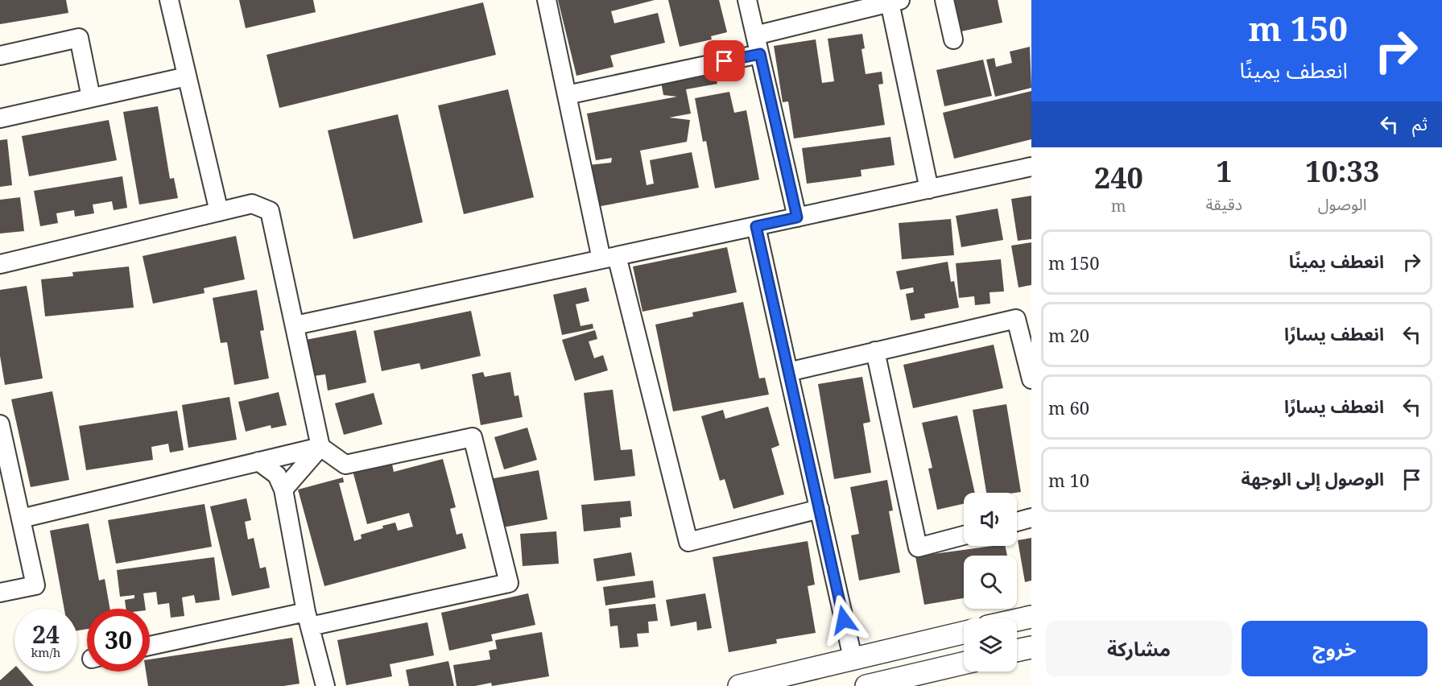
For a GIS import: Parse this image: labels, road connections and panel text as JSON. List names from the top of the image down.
{
  "page": {
    "turn": ["150 m", "انعطف يمينًا"],
    "then": "ثم",
    "eta": [
      "10:33",
      "الوصول",
      "1",
      "دقيقة",
      "240",
      "m"
    ],
    "list": [
      {
        "name": "انعطف يمينًا",
        "value": "150 m"
      },
      {
        "name": "انعطف يسارًا",
        "value": "20 m"
      },
      {
        "name": "انعطف يسارًا",
        "value": "60 m"
      },
      {
        "name": "الوصول إلى الوجهة",
        "value": "10 m"
      }
    ],
    "speed": "24 km/h",
    "limit": "30",
    "buttons": ["خروج", "مشاركة"]
  }
}
